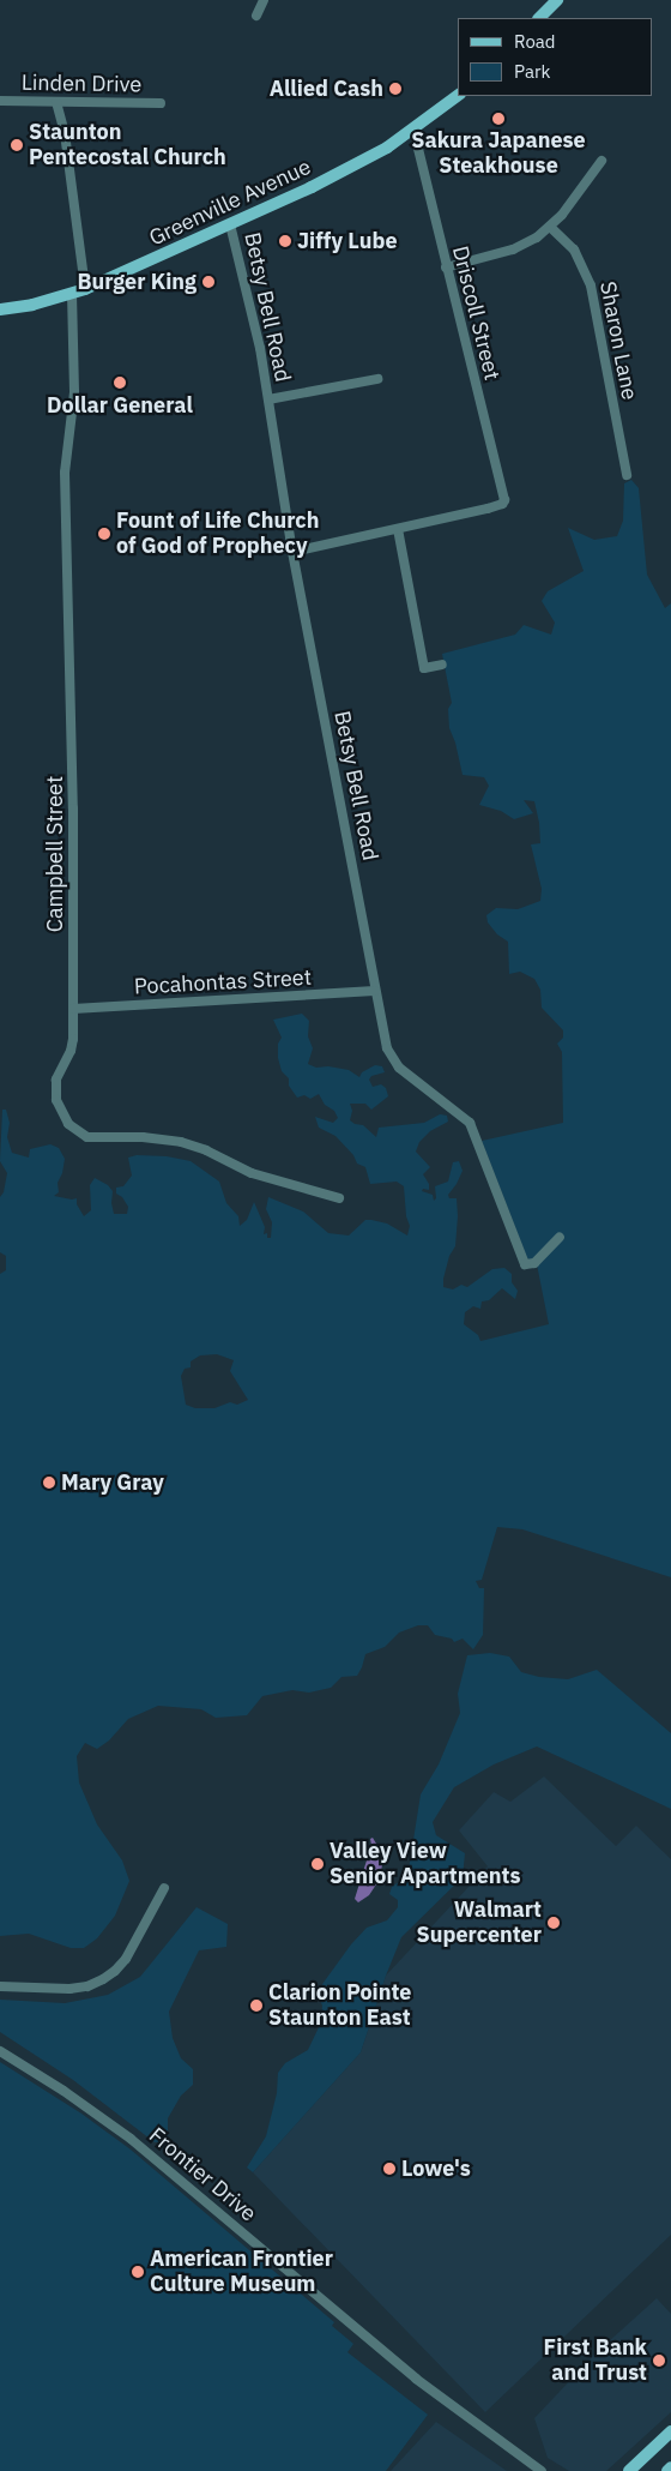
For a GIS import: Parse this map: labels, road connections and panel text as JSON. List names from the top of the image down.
{
  "streets": {
    "main road": ["Greenville Avenue"],
    "street": [
      "Linden Drive",
      "Betsy Bell Road",
      "Driscoll Street",
      "Sharon Lane",
      "Campbell Street",
      "Pocahontas Street",
      "Frontier Drive"
    ]
  },
  "crossings": [
    ["Greenville Avenue", "Betsy Bell Road"],
    ["Greenville Avenue", "Driscoll Street"],
    ["Greenville Avenue", "Campbell Street"],
    ["Betsy Bell Road", "Pocahontas Street"],
    ["Campbell Street", "Pocahontas Street"]
  ],
  "places": [
    "Allied Cash",
    "Sakura Japanese Steakhouse",
    "Staunton Pentecostal Church",
    "Jiffy Lube",
    "Burger King",
    "Dollar General",
    "Fount of Life Church of God of Prophecy",
    "Mary Gray",
    "Valley View Senior Apartments",
    "Walmart Supercenter",
    "Clarion Pointe Staunton East",
    "Lowe's",
    "American Frontier Culture Museum",
    "First Bank and Trust"
  ],
  "legend": ["Road", "Park"]
}
